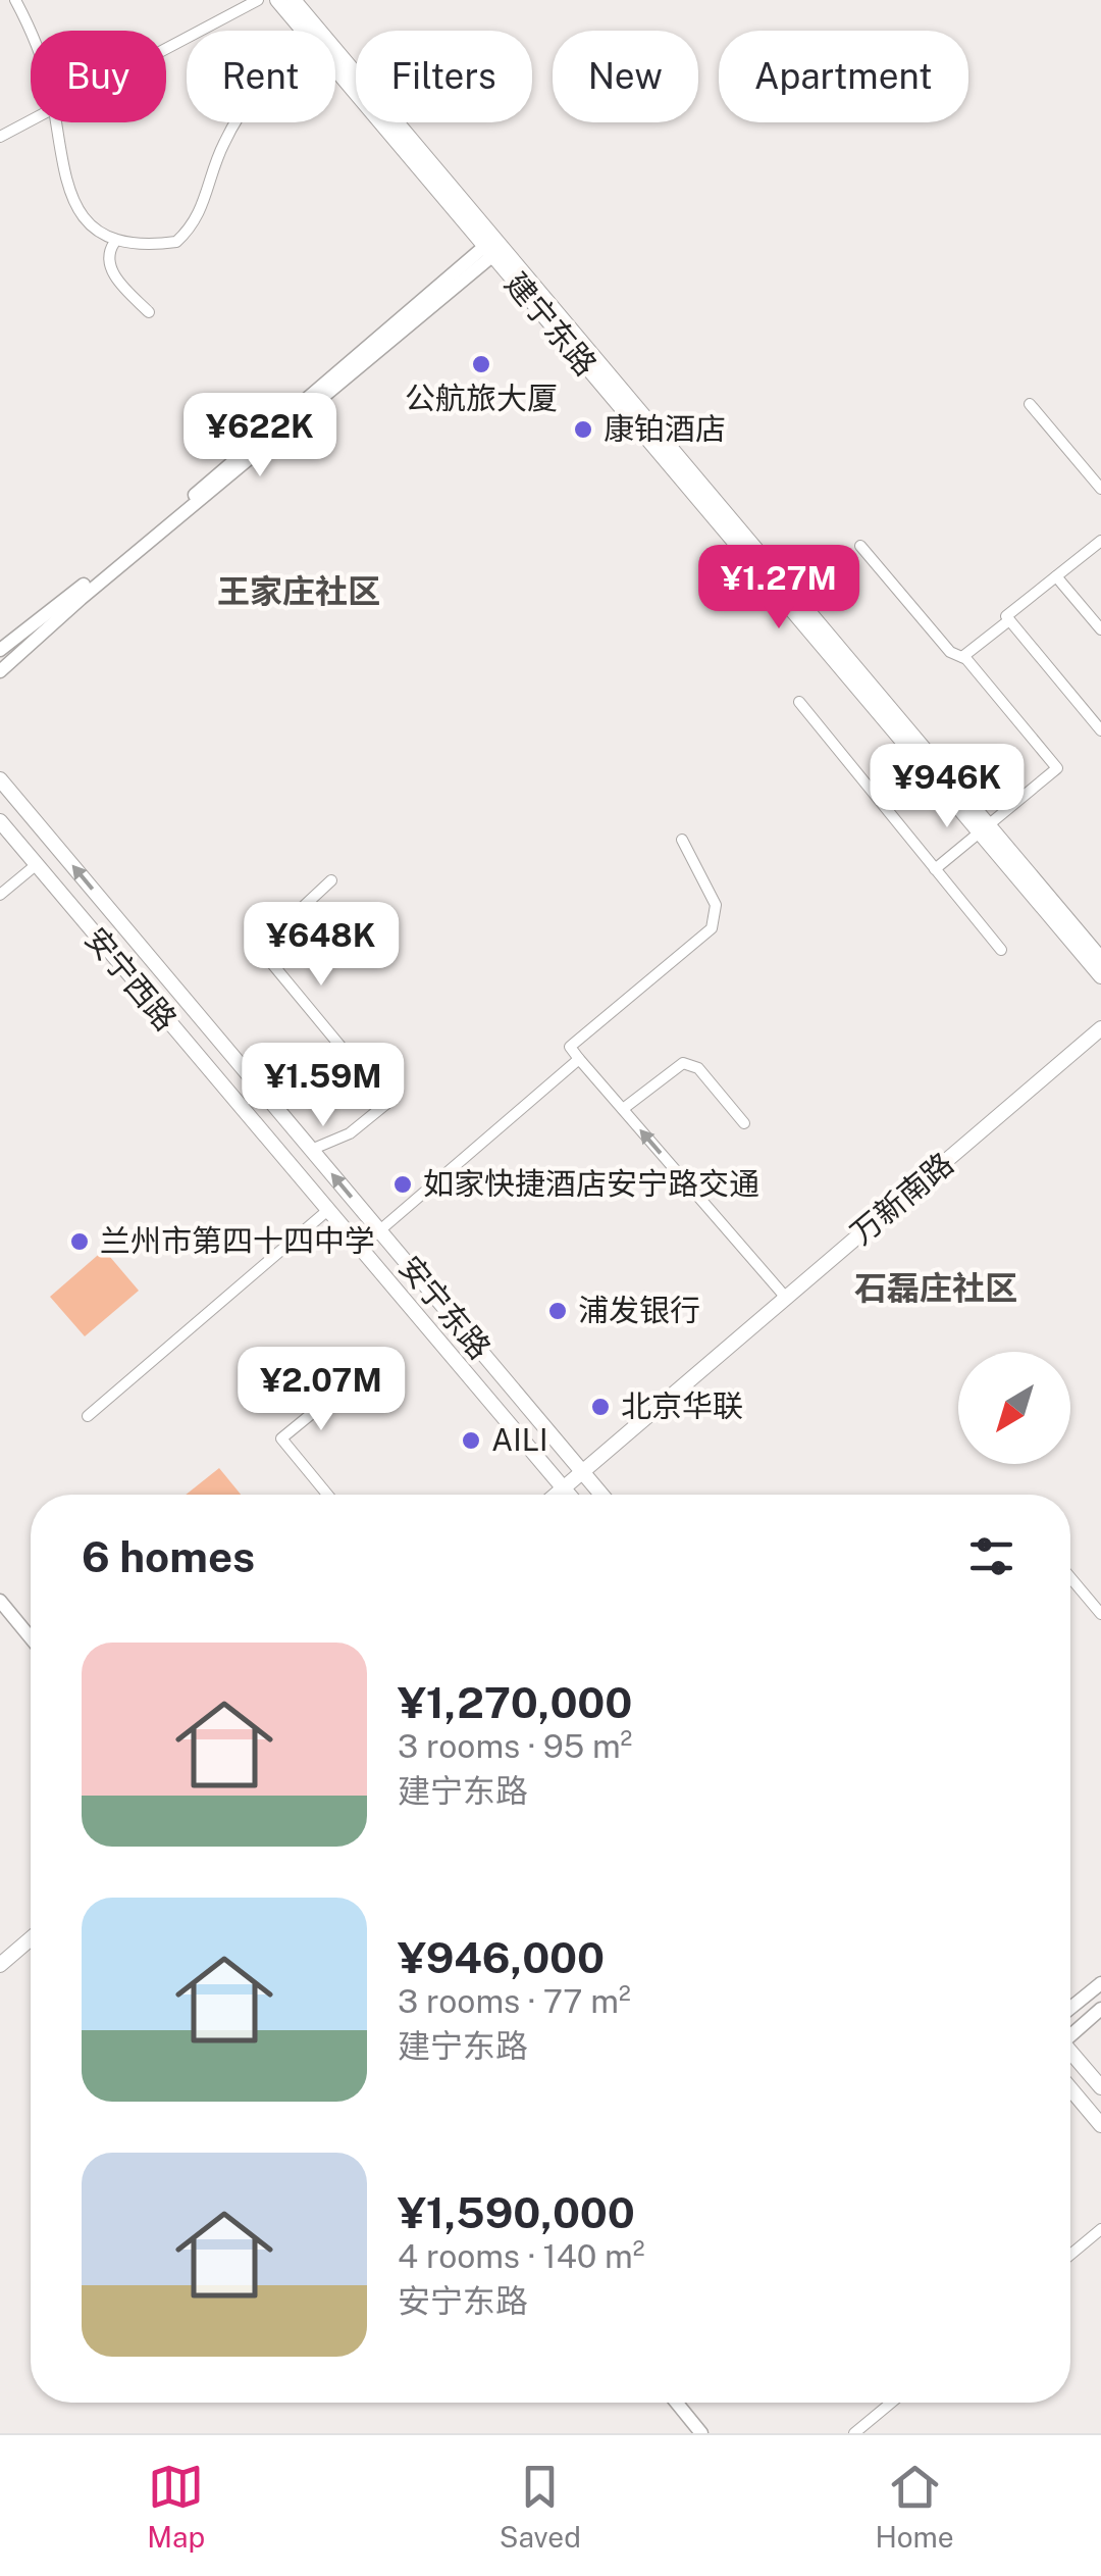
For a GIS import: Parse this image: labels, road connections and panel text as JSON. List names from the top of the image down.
{
  "streets": {
    "main road": [
      "建宁东路",
      "安宁西路",
      "万新南路",
      "安宁东路"
    ]
  },
  "crossings": [
    ["安宁西路", "万新南路"],
    ["万新南路", "安宁东路"]
  ],
  "one_way": ["安宁东路"],
  "districts": ["王家庄社区", "石磊庄社区"],
  "places": [
    "公航旅大厦",
    "康铂酒店",
    "如家快捷酒店安宁路交通",
    "兰州市第四十四中学",
    "浦发银行",
    "北京华联",
    "AILI"
  ],
  "north": "bottom left",
  "page": {
    "chip": [
      "Buy",
      "Rent",
      "Filters",
      "New",
      "Apartment"
    ],
    "price": [
      "¥622K",
      "¥1.27M",
      "¥946K",
      "¥648K",
      "¥1.59M",
      "¥2.07M"
    ],
    "heading": "6 homes",
    "list": [
      {
        "name": "¥1,270,000",
        "note": "3 rooms · 95 m² · 建宁东路"
      },
      {
        "name": "¥946,000",
        "note": "3 rooms · 77 m² · 建宁东路"
      },
      {
        "name": "¥1,590,000",
        "note": "4 rooms · 140 m² · 安宁东路"
      }
    ],
    "tabs": ["Map", "Saved", "Home"]
  }
}
